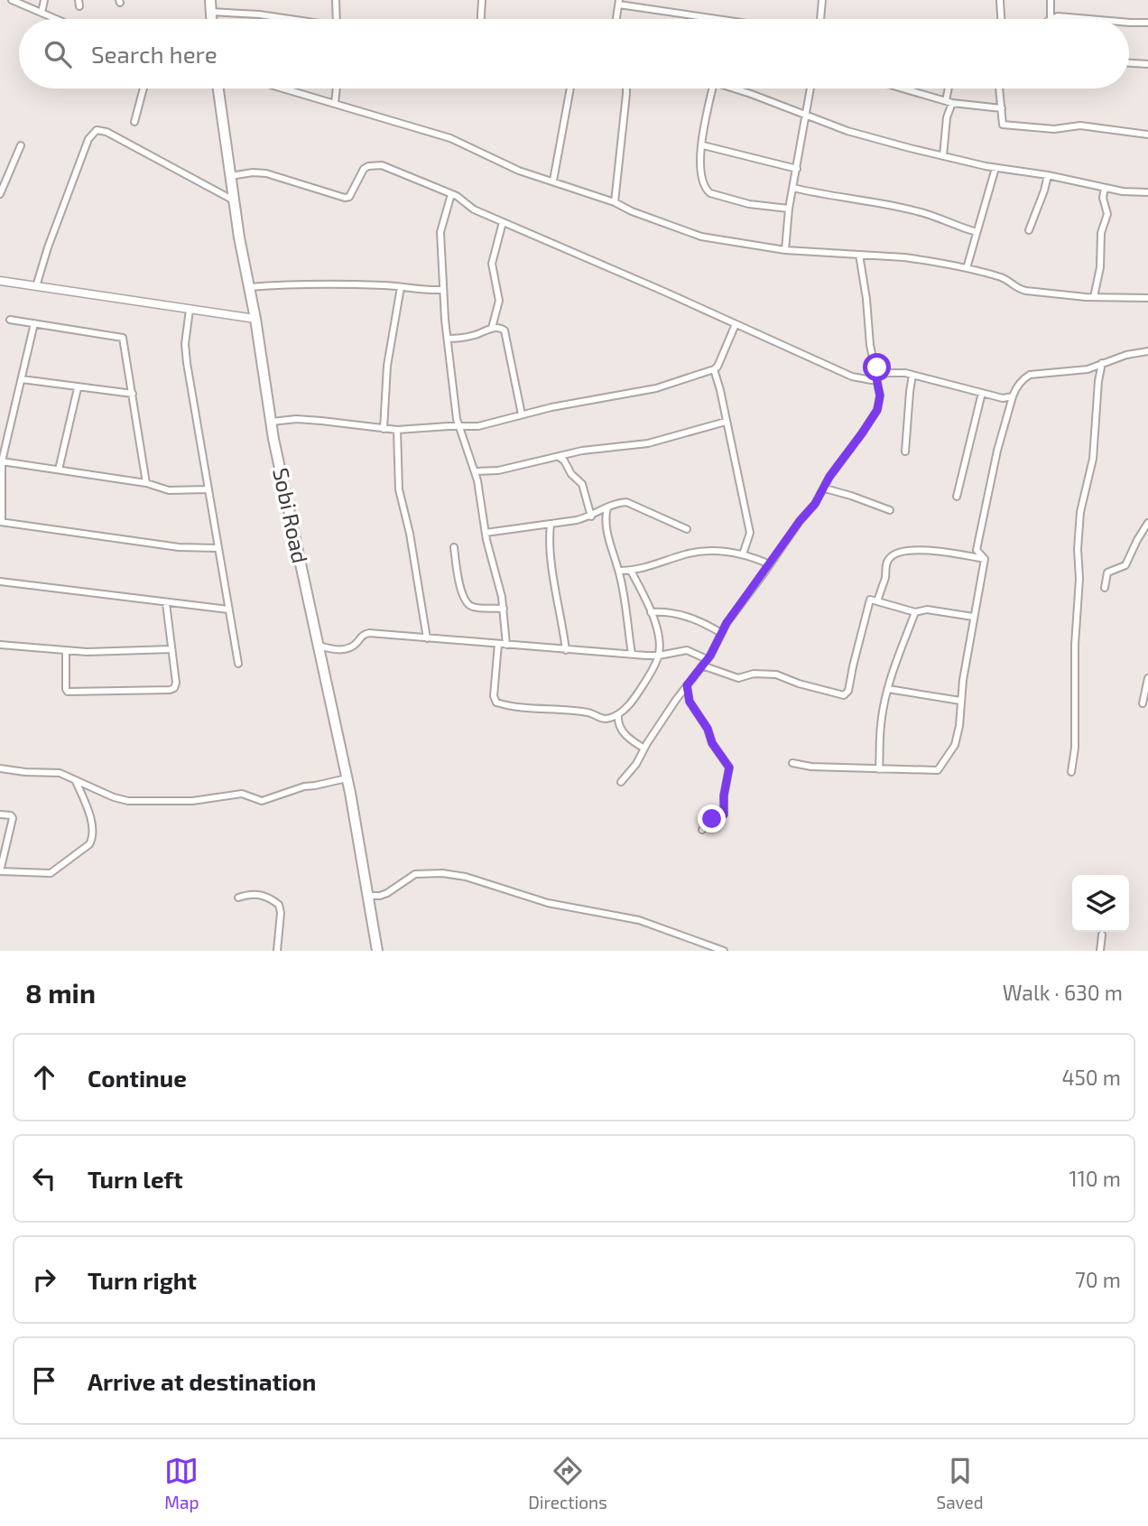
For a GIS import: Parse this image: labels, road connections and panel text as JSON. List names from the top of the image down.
{
  "streets": {
    "highway": ["Sobi Road"]
  },
  "page": {
    "search": "Search here",
    "heading": ["8 min", "Walk · 630 m"],
    "list": [
      ["Continue", "450 m"],
      ["Turn left", "110 m"],
      ["Turn right", "70 m"],
      "Arrive at destination"
    ],
    "nav": ["Map", "Directions", "Saved"]
  }
}
